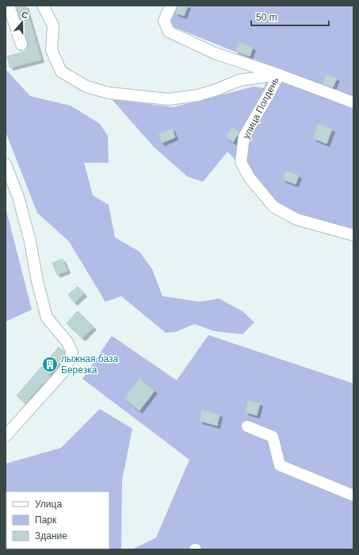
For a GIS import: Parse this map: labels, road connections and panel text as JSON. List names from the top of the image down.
{
  "streets": {
    "street": ["улица Полдень"]
  },
  "places": {
    "building": ["лыжная база Березка"]
  },
  "legend": ["Улица", "Парк", "Здание"],
  "scale_bar": "50 m",
  "north": "top"
}
